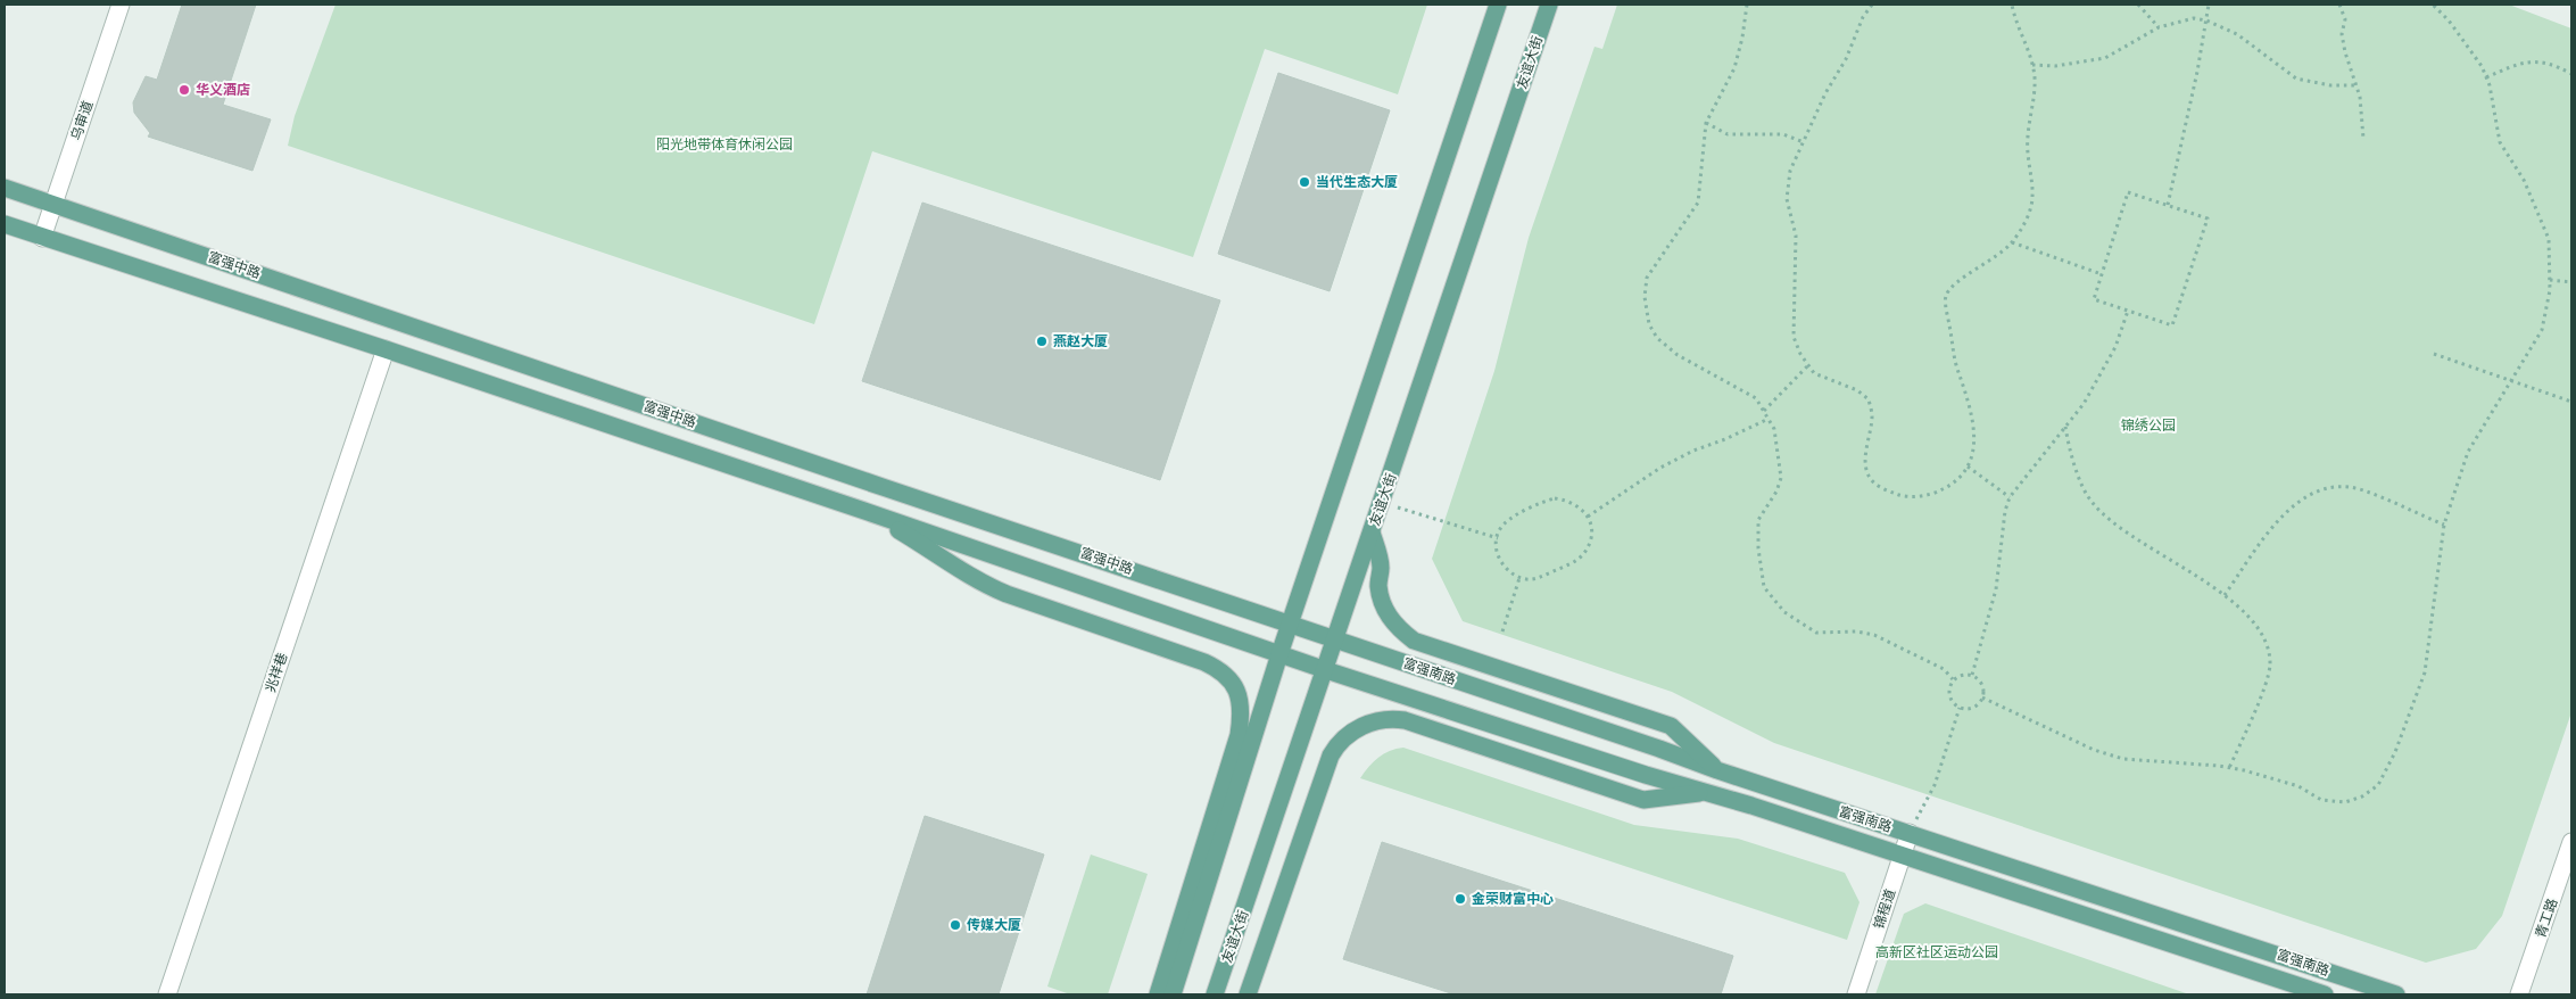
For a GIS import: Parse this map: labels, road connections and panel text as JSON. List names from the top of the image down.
{
  "streets": {
    "main road": ["友谊大街", "富强中路", "富强南路"],
    "street": [
      "乌审道",
      "兆祥巷",
      "锦程道",
      "青工路"
    ]
  },
  "crossings": [
    ["友谊大街", "富强中路"],
    ["友谊大街", "富强南路"],
    ["乌审道", "富强中路"],
    ["富强中路", "富强南路"],
    ["富强中路", "兆祥巷"],
    ["富强南路", "锦程道"]
  ],
  "parks": ["阳光地带体育休闲公园", "锦绣公园", "高新区社区运动公园"],
  "places": [
    "华义酒店",
    "当代生态大厦",
    "燕赵大厦",
    "金荣财富中心",
    "传媒大厦"
  ]
}
